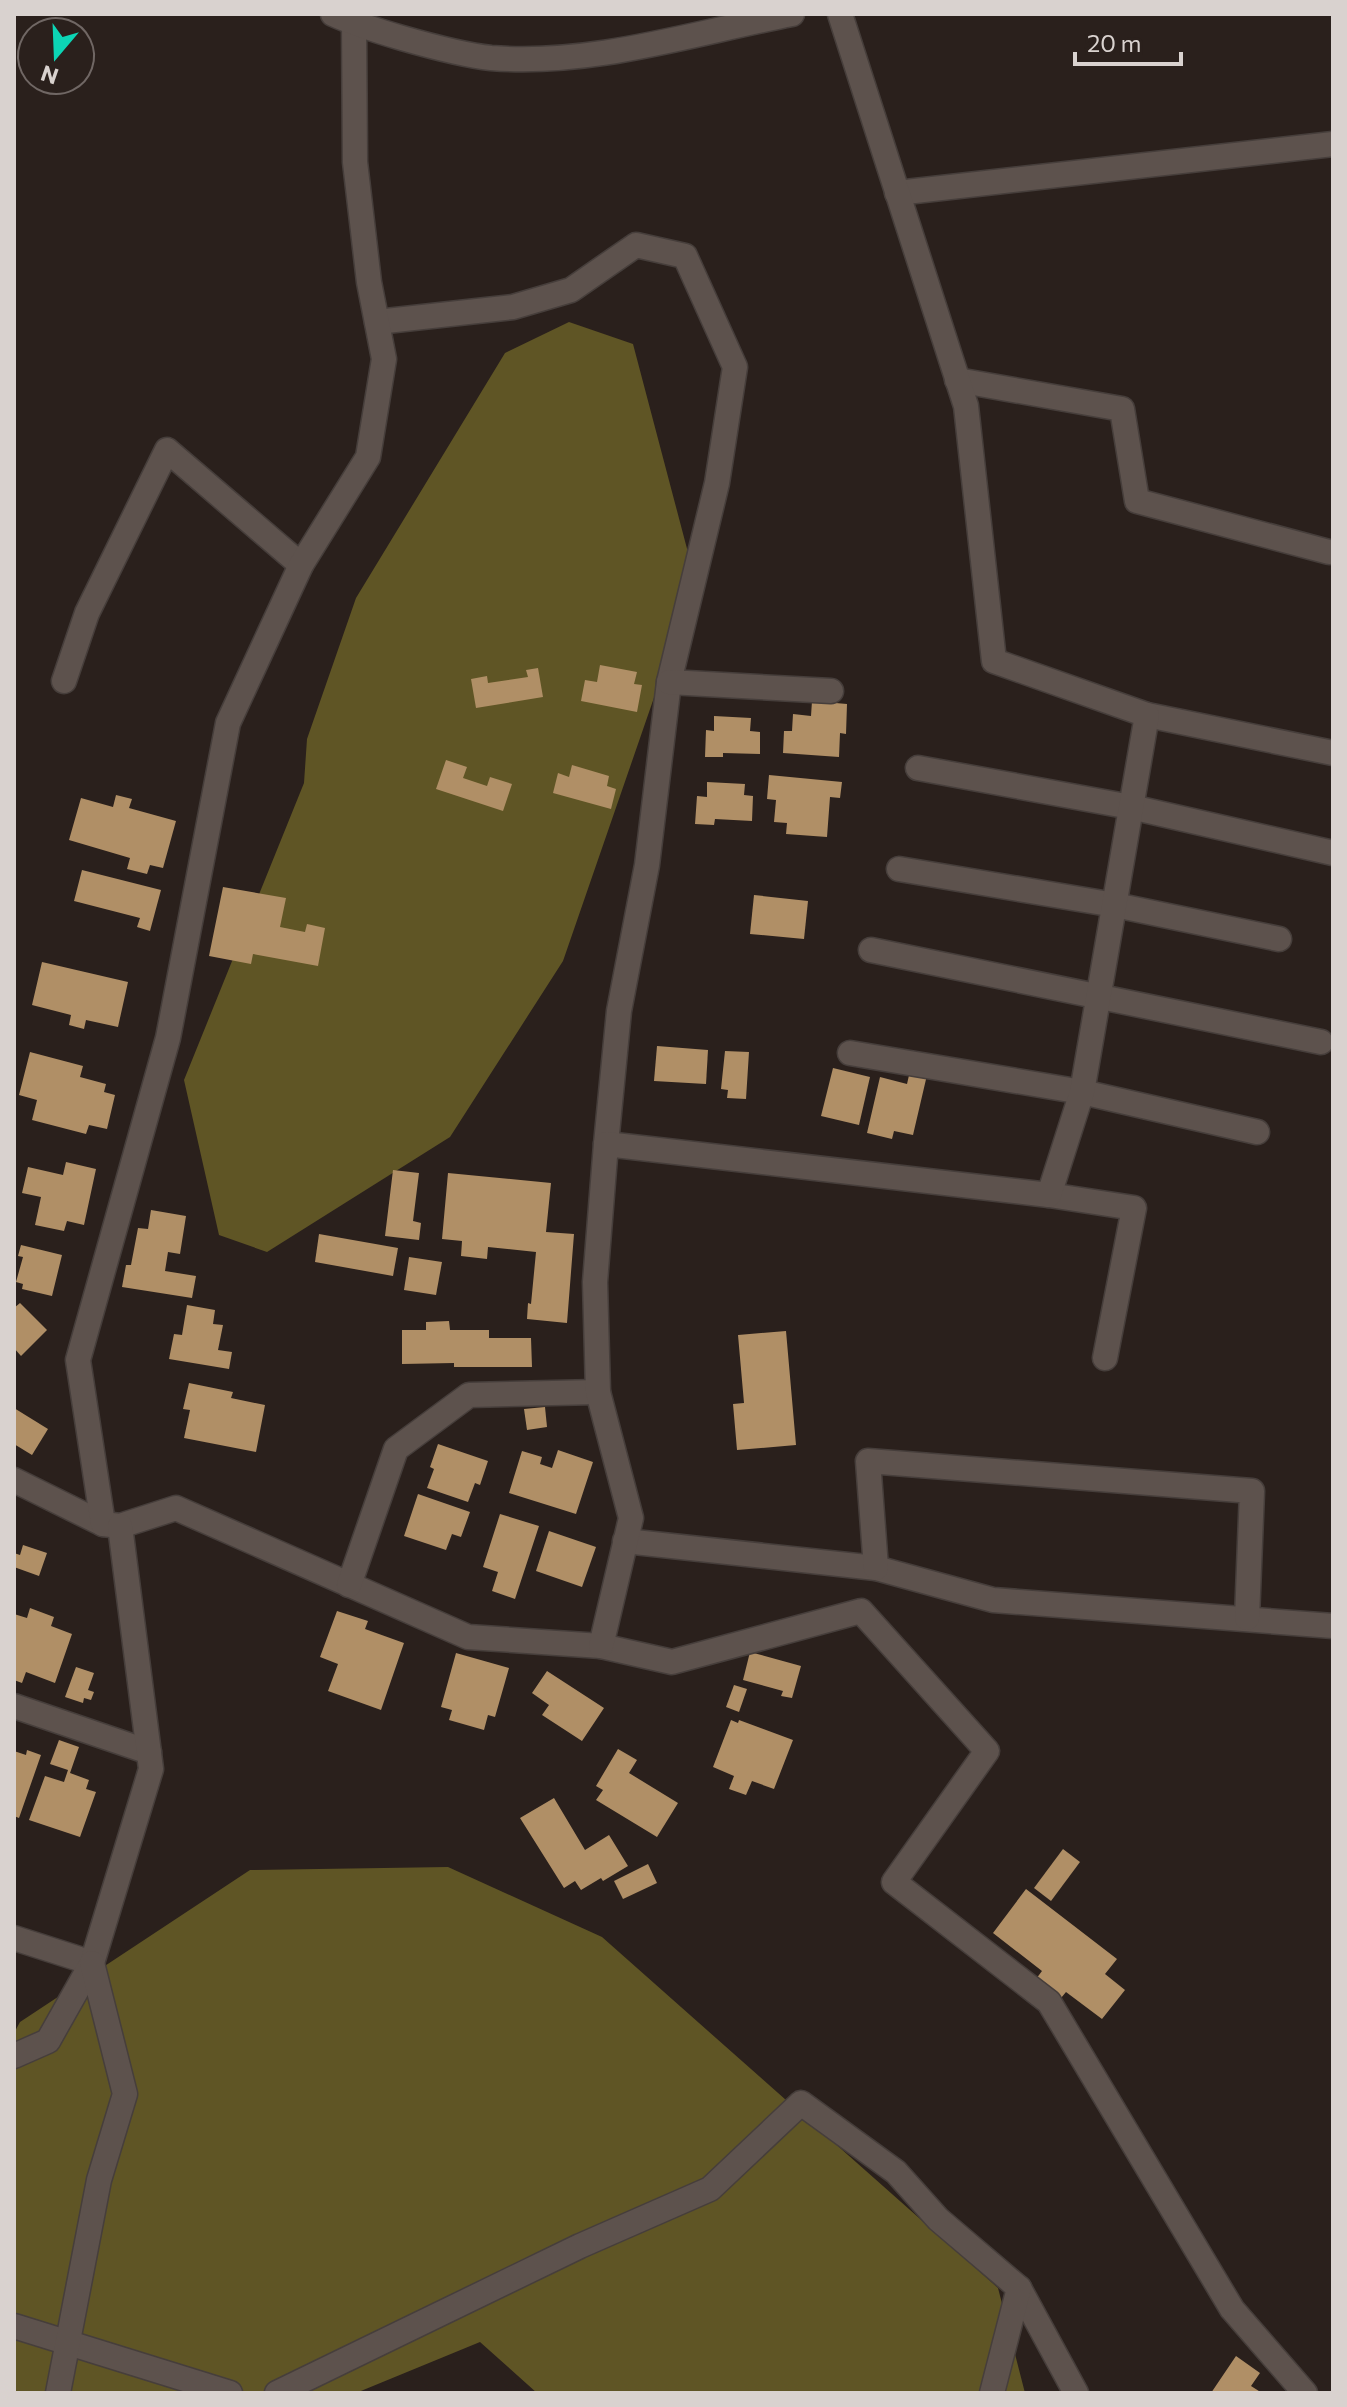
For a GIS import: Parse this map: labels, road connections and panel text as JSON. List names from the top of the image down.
{
  "scale_bar": "20 m",
  "north": "bottom"
}
